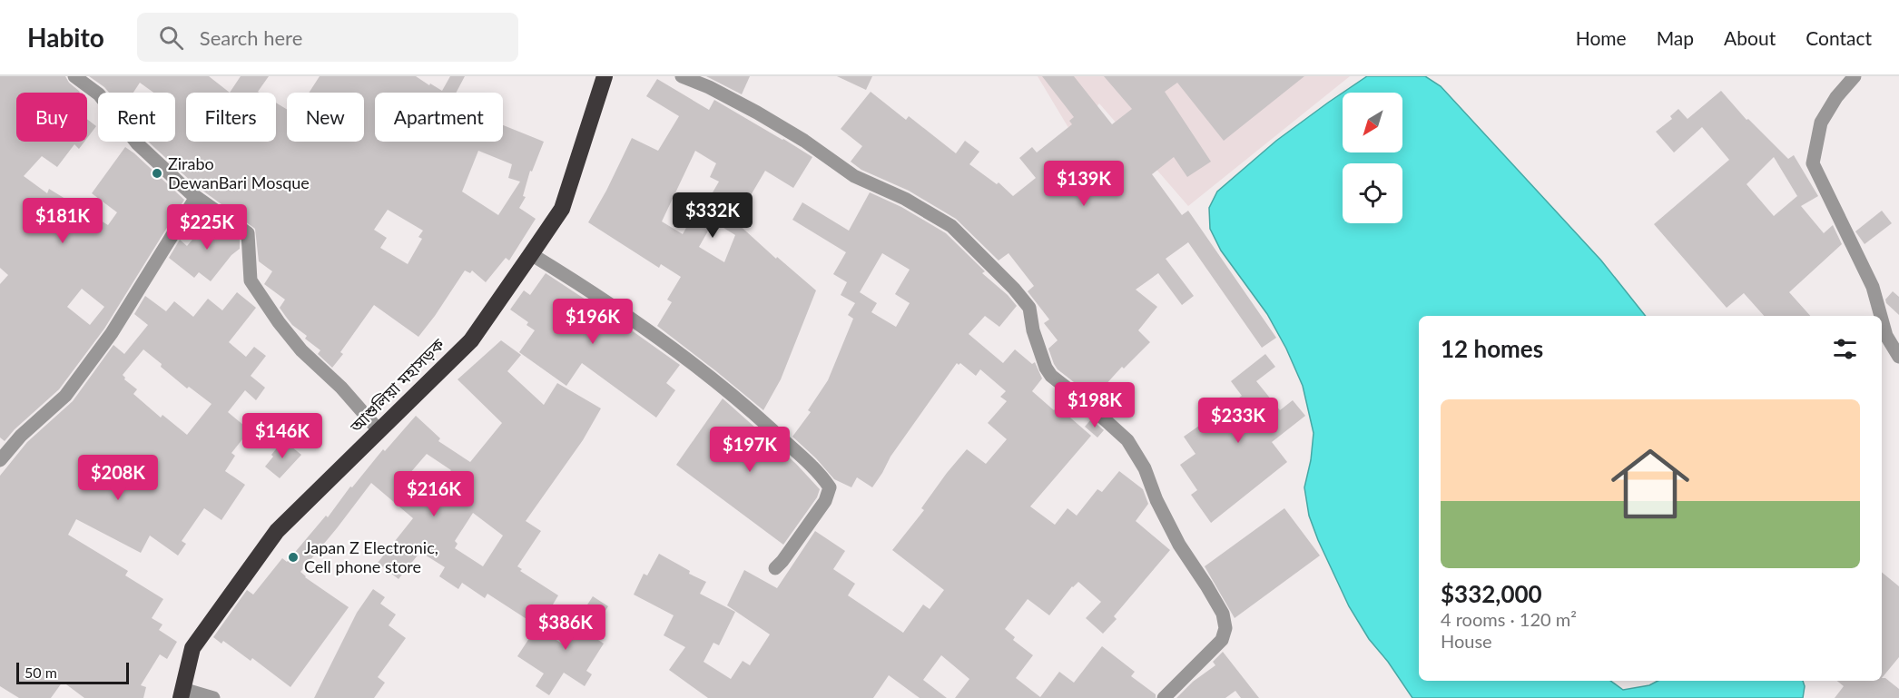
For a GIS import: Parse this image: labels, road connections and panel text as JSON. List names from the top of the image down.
{
  "streets": {
    "highway": ["আশুলিয়া মহাসড়ক"]
  },
  "places": ["Zirabo DewanBari Mosque", "Japan Z Electronic, Cell phone store"],
  "scale_bar": "50 m",
  "north": "bottom left",
  "page": {
    "header": "Habito",
    "search": "Search here",
    "nav": [
      "Home",
      "Map",
      "About",
      "Contact"
    ],
    "chip": [
      "Buy",
      "Rent",
      "Filters",
      "New",
      "Apartment"
    ],
    "price": [
      "$139K",
      "$332K",
      "$181K",
      "$225K",
      "$196K",
      "$198K",
      "$233K",
      "$146K",
      "$197K",
      "$208K",
      "$216K",
      "$386K"
    ],
    "heading": "12 homes",
    "list": [
      {
        "name": "$332,000",
        "note": "4 rooms · 120 m² · House"
      }
    ],
    "scale": "50 m"
  }
}
